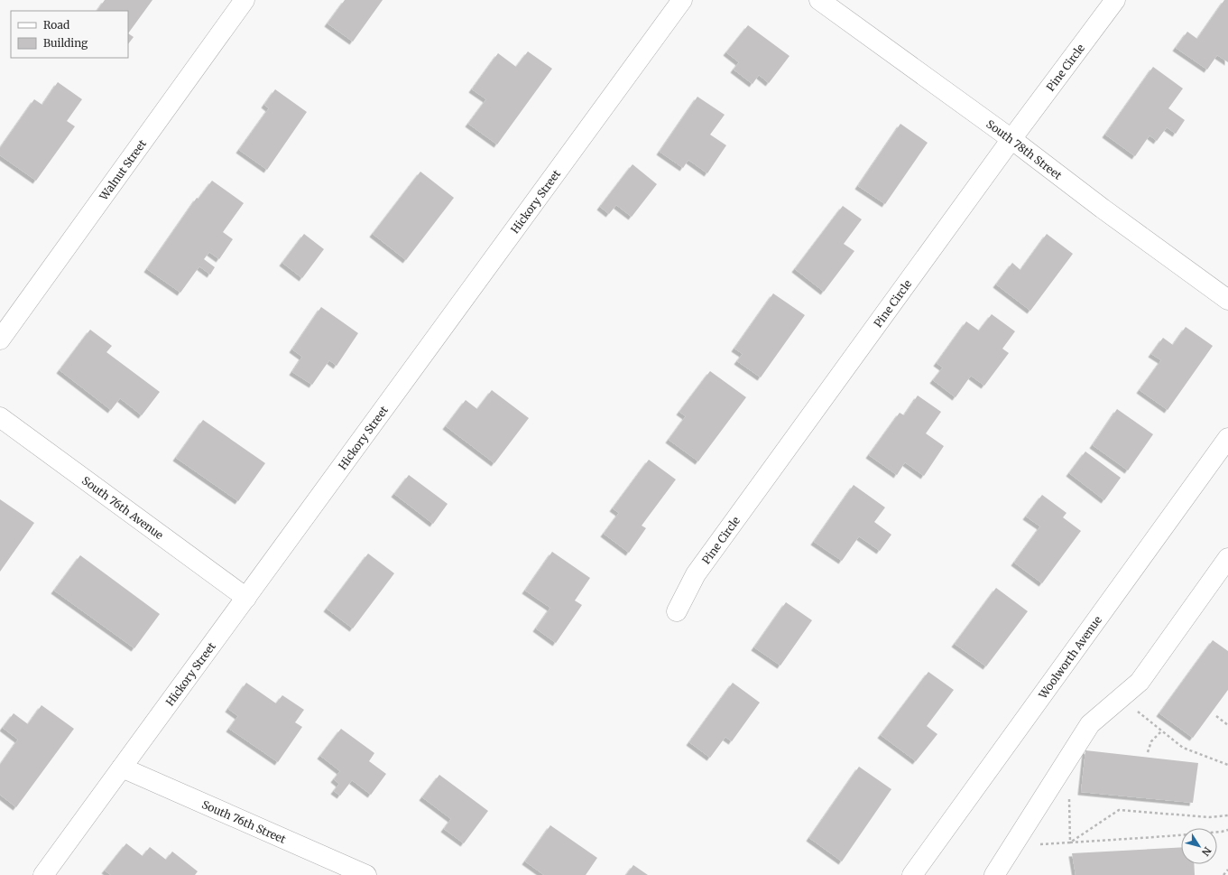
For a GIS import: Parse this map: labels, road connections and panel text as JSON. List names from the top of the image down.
{
  "streets": {
    "street": [
      "Pine Circle",
      "South 78th Street",
      "Walnut Street",
      "Hickory Street",
      "South 76th Avenue",
      "Woolworth Avenue",
      "South 76th Street"
    ]
  },
  "crossings": [
    ["Pine Circle", "South 78th Street"],
    ["Hickory Street", "South 76th Avenue"],
    ["Hickory Street", "South 76th Street"]
  ],
  "legend": ["Road", "Building"],
  "north": "bottom right"
}
